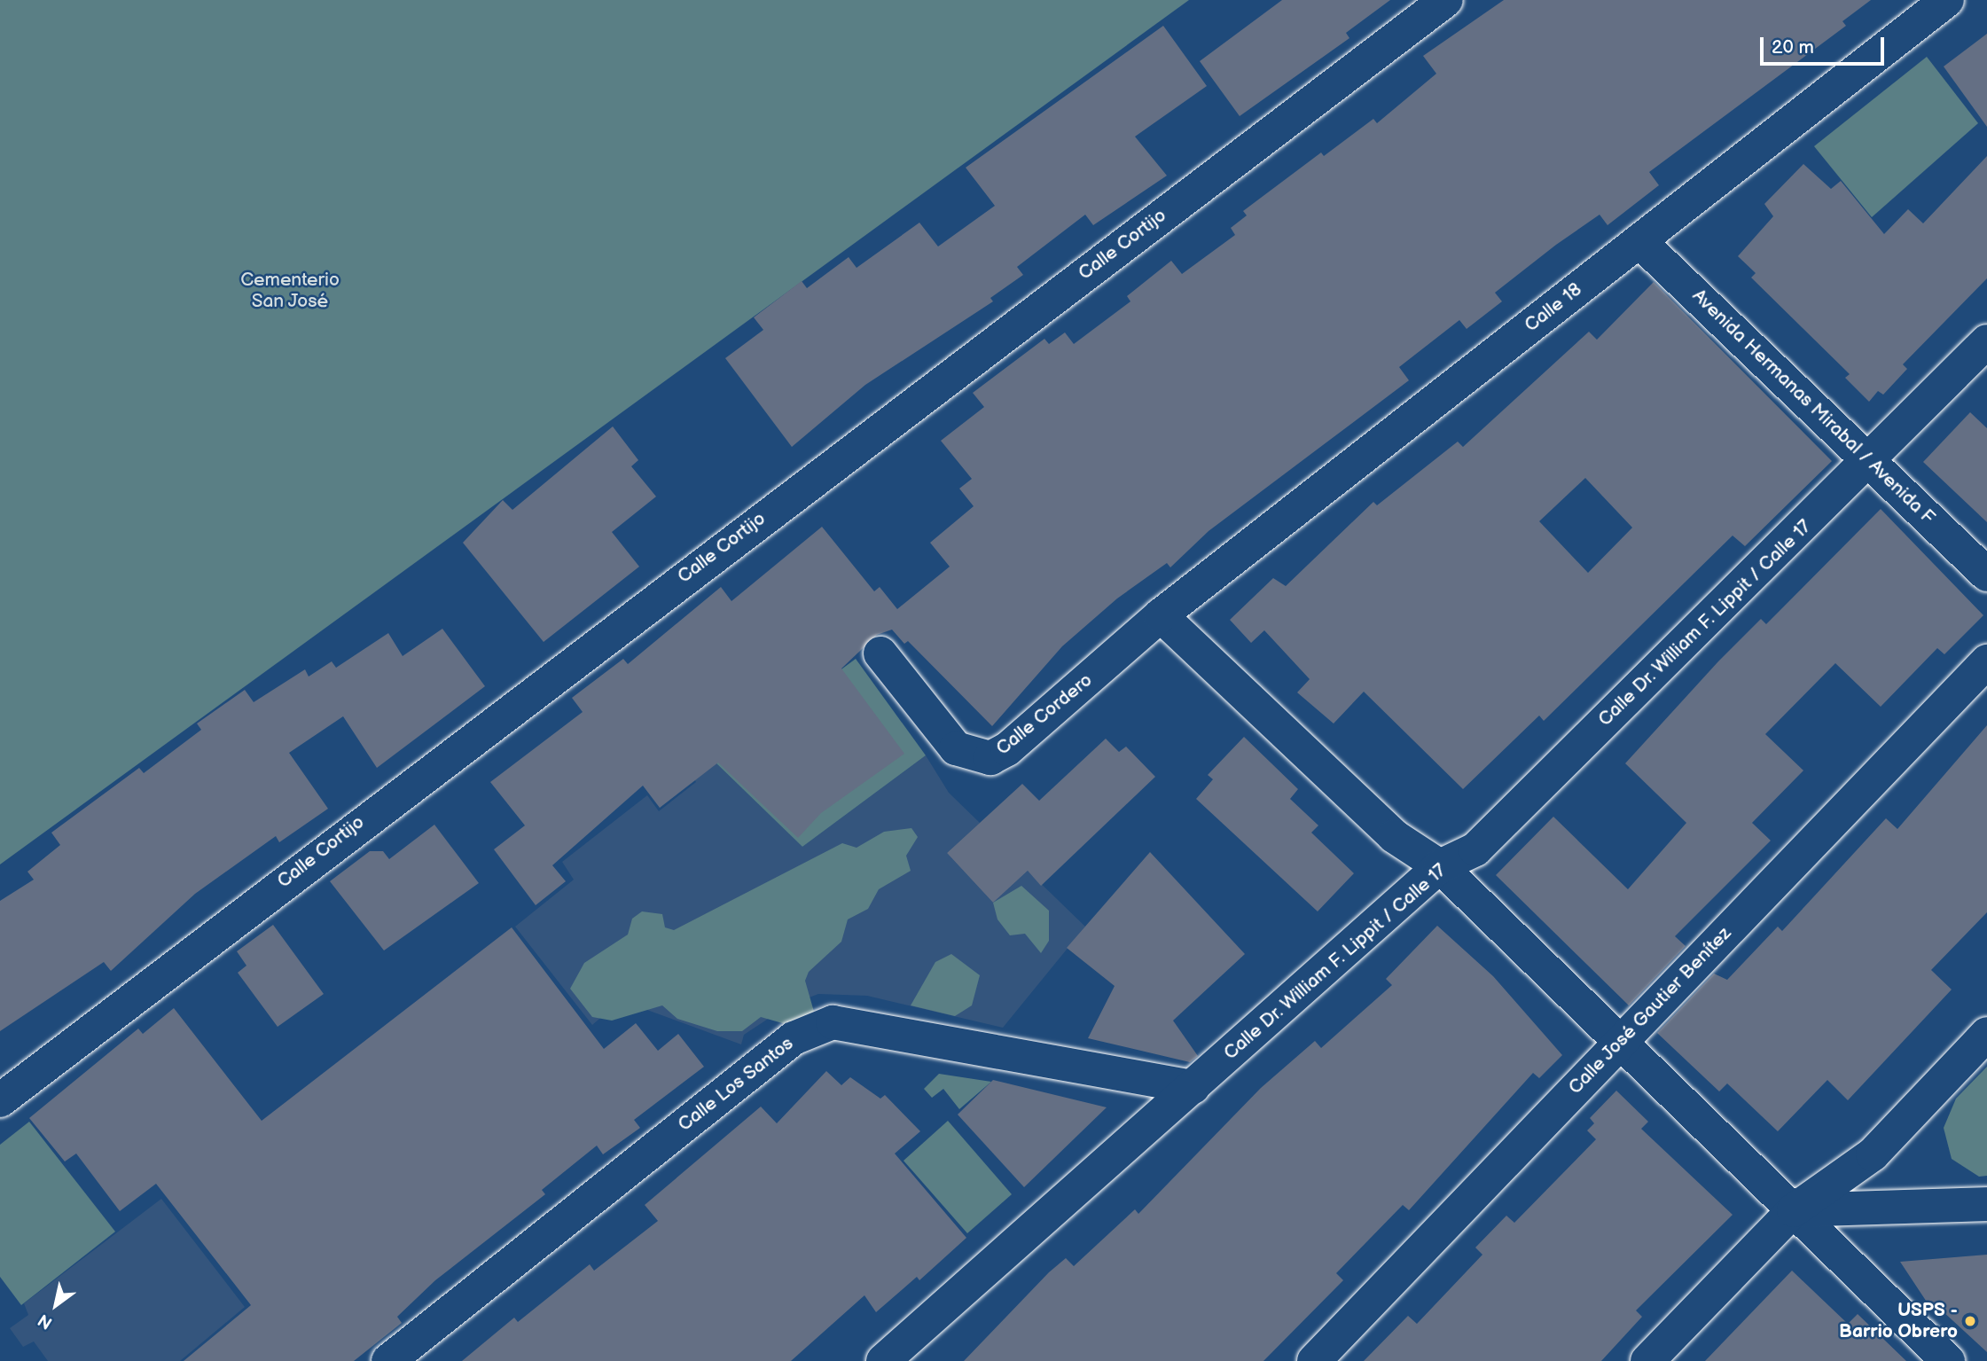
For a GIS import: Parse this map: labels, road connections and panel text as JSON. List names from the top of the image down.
{
  "streets": {
    "street": [
      "Calle Cortijo",
      "Calle 18",
      "Avenida Hermanas Mirabal / Avenida F",
      "Calle Dr. William F. Lippit / Calle 17",
      "Calle Cordero",
      "Calle José Gautier Benítez",
      "Calle Los Santos"
    ]
  },
  "crossings": [
    ["Calle 18", "Avenida Hermanas Mirabal / Avenida F"],
    ["Calle 18", "Calle Cordero"],
    ["Avenida Hermanas Mirabal / Avenida F", "Calle Dr. William F. Lippit / Calle 17"],
    ["Calle Dr. William F. Lippit / Calle 17", "Calle Los Santos"]
  ],
  "parks": ["Cementerio San José"],
  "places": ["USPS - Barrio Obrero"],
  "scale_bar": "20 m",
  "north": "bottom left"
}
